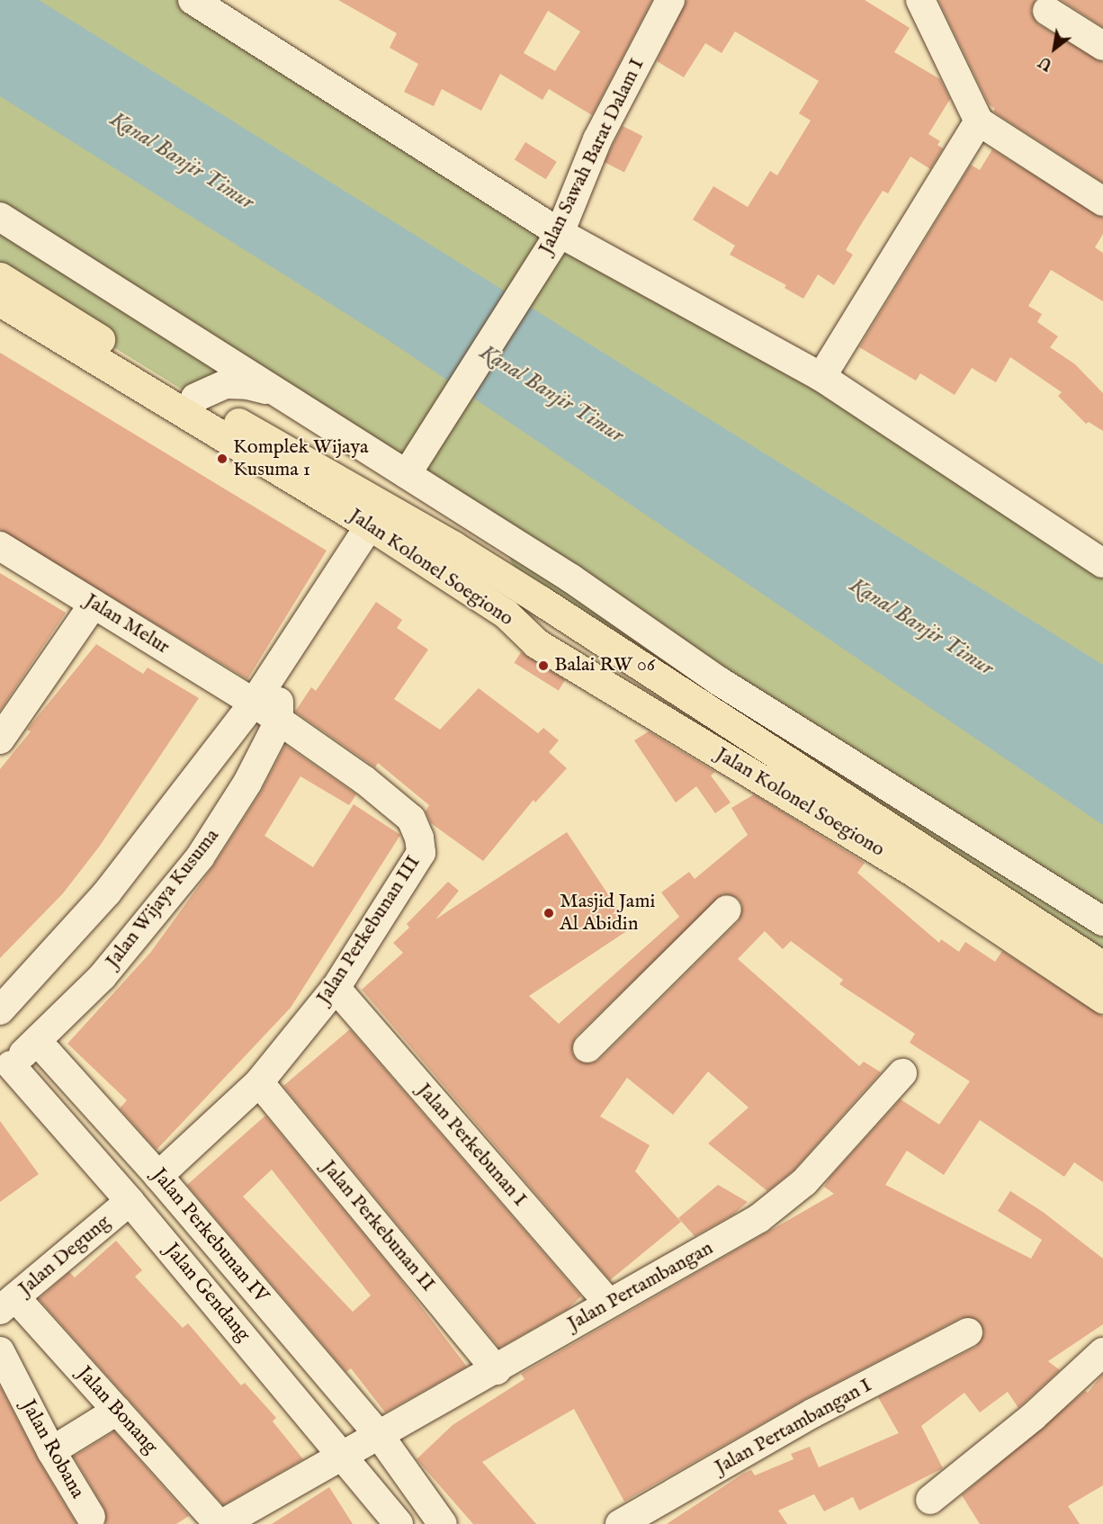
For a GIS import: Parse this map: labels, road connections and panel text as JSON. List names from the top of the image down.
{
  "streets": {
    "main road": ["Jalan Kolonel Soegiono"],
    "street": [
      "Jalan Sawah Barat Dalam I",
      "Jalan Melur",
      "Jalan Wijaya Kusuma",
      "Jalan Perkebunan III",
      "Jalan Perkebunan I",
      "Jalan Perkebunan II",
      "Jalan Perkebunan IV",
      "Jalan Degung",
      "Jalan Pertambangan",
      "Jalan Gendang",
      "Jalan Bonang",
      "Jalan Pertambangan I",
      "Jalan Robana"
    ]
  },
  "crossings": [
    ["Jalan Melur", "Jalan Perkebunan III"],
    ["Jalan Wijaya Kusuma", "Jalan Perkebunan III"],
    ["Jalan Wijaya Kusuma", "Jalan Perkebunan IV"],
    ["Jalan Wijaya Kusuma", "Jalan Gendang"],
    ["Jalan Perkebunan III", "Jalan Perkebunan I"],
    ["Jalan Perkebunan III", "Jalan Perkebunan II"],
    ["Jalan Perkebunan III", "Jalan Perkebunan IV"],
    ["Jalan Perkebunan I", "Jalan Pertambangan"],
    ["Jalan Perkebunan II", "Jalan Pertambangan"],
    ["Jalan Perkebunan IV", "Jalan Pertambangan"],
    ["Jalan Degung", "Jalan Gendang"],
    ["Jalan Degung", "Jalan Bonang"],
    ["Jalan Pertambangan", "Jalan Gendang"],
    ["Jalan Pertambangan", "Jalan Bonang"]
  ],
  "water": ["Kanal Banjir Timur"],
  "places": ["Komplek Wijaya Kusuma 1", "Balai RW 06", "Masjid Jami Al Abidin"],
  "north": "bottom left"
}
